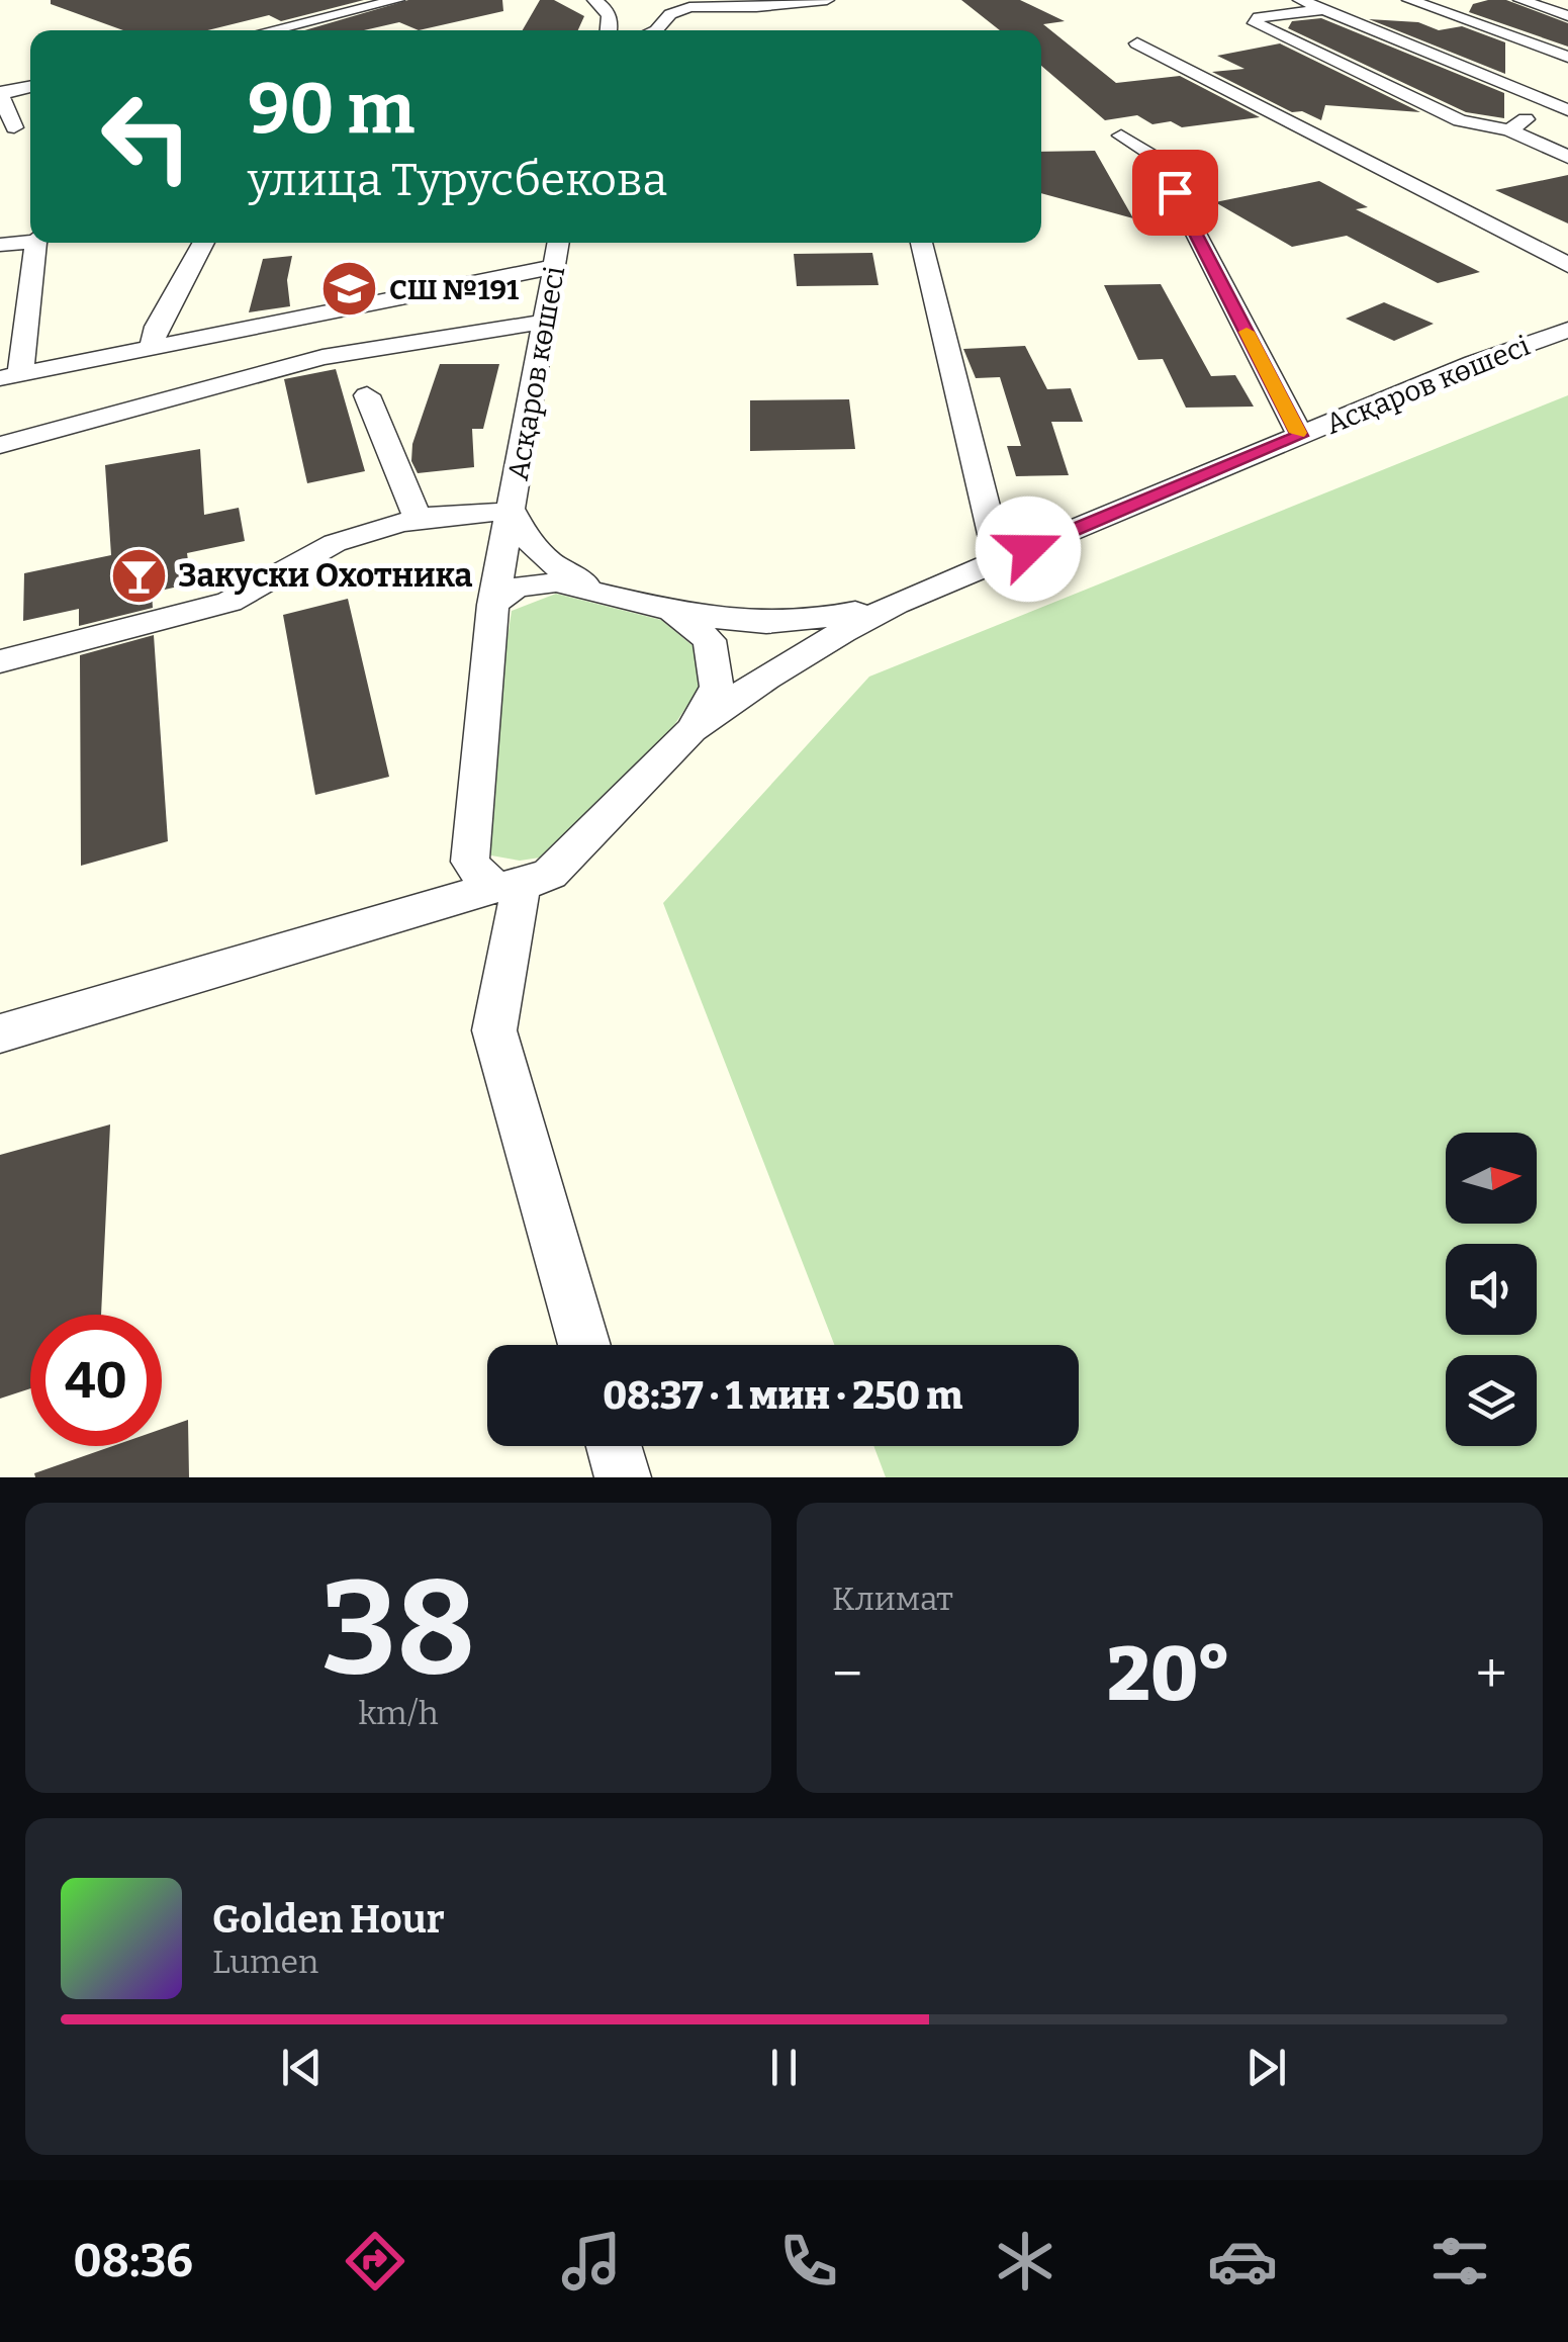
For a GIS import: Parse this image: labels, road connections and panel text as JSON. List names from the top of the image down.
{
  "streets": {
    "street": ["Асқаров көшесі"]
  },
  "places": {
    "school or university": ["СШ №191"],
    "bar": ["Закуски Охотника"]
  },
  "north": "right",
  "page": {
    "turn": ["90 m", "улица Турусбекова"],
    "limit": "40",
    "trip": "08:37 · 1 мин · 250 m",
    "tile": [
      ["38", "km/h"],
      "Климат"
    ],
    "heat": ["−", "20°", "+"],
    "song": ["Golden Hour", "Lumen"],
    "tabs": "08:36"
  }
}
